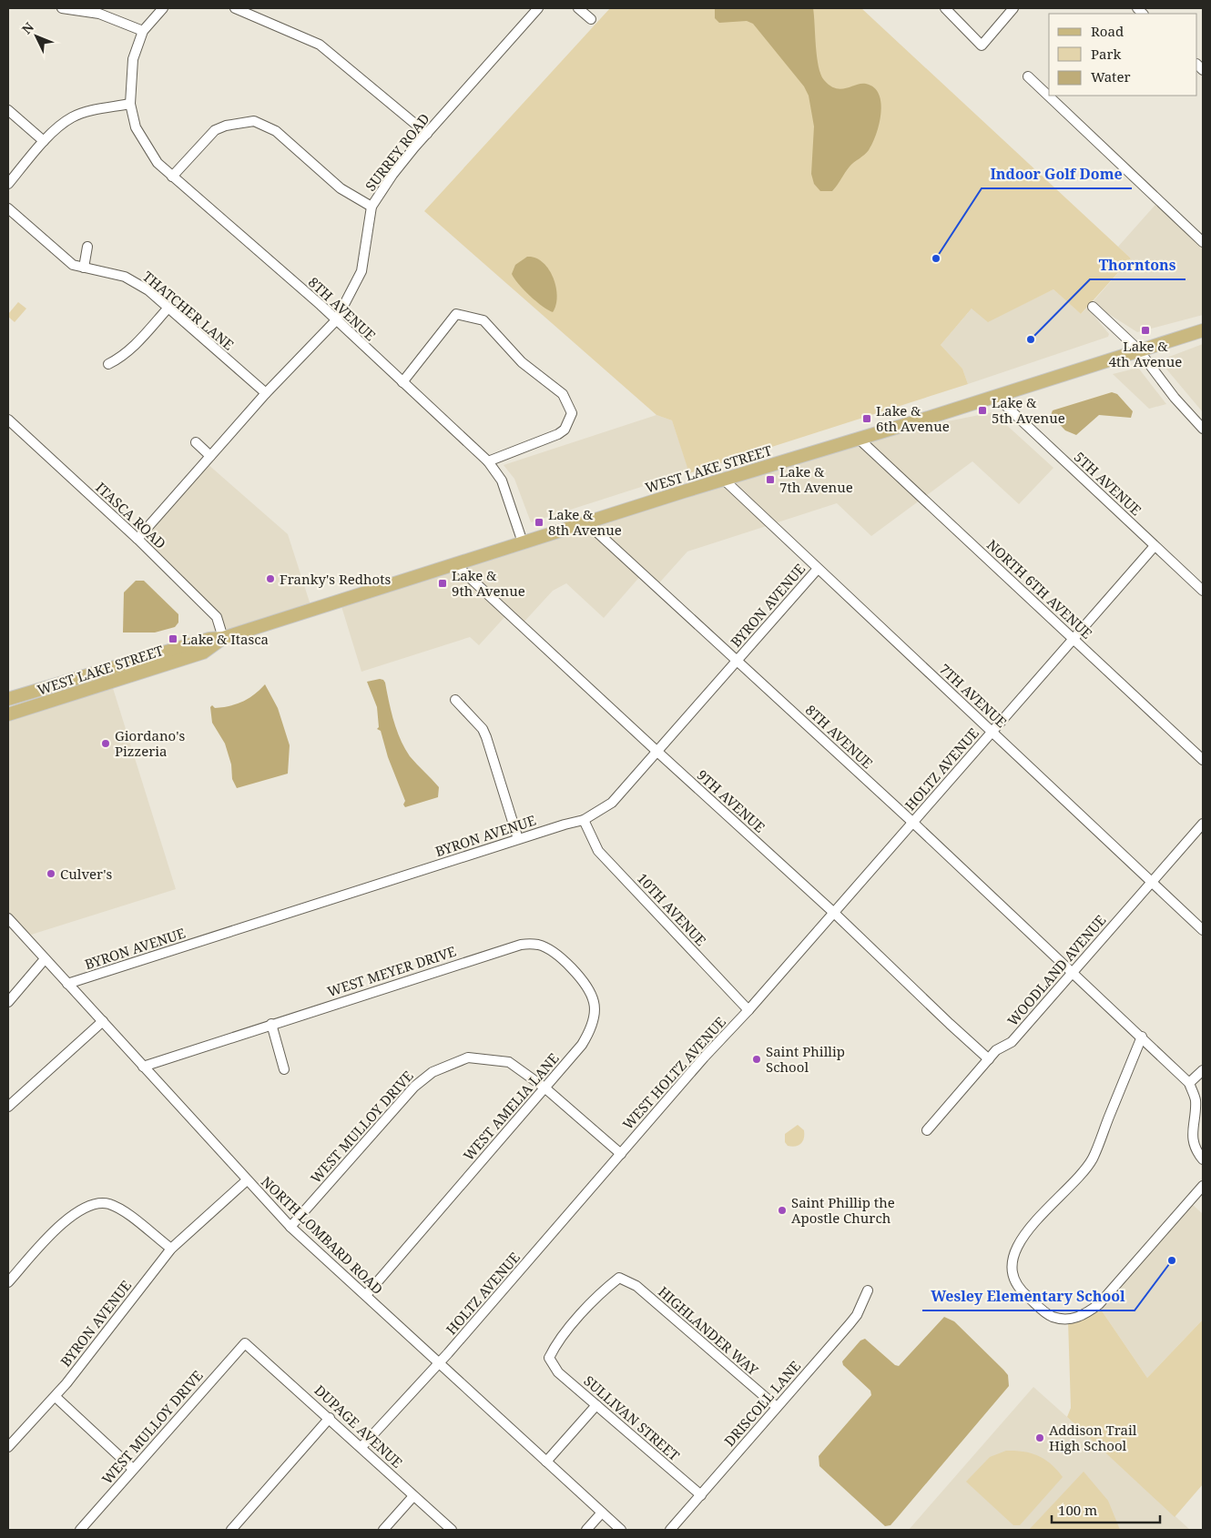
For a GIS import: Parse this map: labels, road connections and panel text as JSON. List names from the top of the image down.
{
  "streets": {
    "main road": ["WEST LAKE STREET"],
    "street": [
      "SURREY ROAD",
      "8TH AVENUE",
      "THATCHER LANE",
      "5TH AVENUE",
      "ITASCA ROAD",
      "NORTH 6TH AVENUE",
      "BYRON AVENUE",
      "7TH AVENUE",
      "HOLTZ AVENUE",
      "9TH AVENUE",
      "10TH AVENUE",
      "WOODLAND AVENUE",
      "WEST MEYER DRIVE",
      "WEST HOLTZ AVENUE",
      "WEST AMELIA LANE",
      "WEST MULLOY DRIVE",
      "NORTH LOMBARD ROAD",
      "HIGHLANDER WAY",
      "DRISCOLL LANE",
      "SULLIVAN STREET",
      "DUPAGE AVENUE"
    ]
  },
  "crossings": [
    ["SURREY ROAD", "8TH AVENUE"],
    ["SURREY ROAD", "THATCHER LANE"],
    ["SURREY ROAD", "ITASCA ROAD"],
    ["8TH AVENUE", "WEST LAKE STREET"],
    ["8TH AVENUE", "BYRON AVENUE"],
    ["8TH AVENUE", "HOLTZ AVENUE"],
    ["8TH AVENUE", "WOODLAND AVENUE"],
    ["WEST LAKE STREET", "5TH AVENUE"],
    ["WEST LAKE STREET", "ITASCA ROAD"],
    ["WEST LAKE STREET", "NORTH 6TH AVENUE"],
    ["WEST LAKE STREET", "7TH AVENUE"],
    ["WEST LAKE STREET", "9TH AVENUE"],
    ["5TH AVENUE", "HOLTZ AVENUE"],
    ["NORTH 6TH AVENUE", "HOLTZ AVENUE"],
    ["BYRON AVENUE", "7TH AVENUE"],
    ["BYRON AVENUE", "9TH AVENUE"],
    ["BYRON AVENUE", "10TH AVENUE"],
    ["BYRON AVENUE", "NORTH LOMBARD ROAD"],
    ["7TH AVENUE", "HOLTZ AVENUE"],
    ["7TH AVENUE", "WOODLAND AVENUE"],
    ["HOLTZ AVENUE", "9TH AVENUE"],
    ["HOLTZ AVENUE", "10TH AVENUE"],
    ["HOLTZ AVENUE", "WEST HOLTZ AVENUE"],
    ["HOLTZ AVENUE", "WEST MULLOY DRIVE"],
    ["HOLTZ AVENUE", "NORTH LOMBARD ROAD"],
    ["HOLTZ AVENUE", "DUPAGE AVENUE"],
    ["9TH AVENUE", "WOODLAND AVENUE"],
    ["10TH AVENUE", "WEST HOLTZ AVENUE"],
    ["WEST MEYER DRIVE", "WEST AMELIA LANE"],
    ["WEST MEYER DRIVE", "NORTH LOMBARD ROAD"],
    ["WEST HOLTZ AVENUE", "WEST MULLOY DRIVE"],
    ["WEST AMELIA LANE", "WEST MULLOY DRIVE"],
    ["WEST AMELIA LANE", "NORTH LOMBARD ROAD"],
    ["WEST MULLOY DRIVE", "NORTH LOMBARD ROAD"],
    ["WEST MULLOY DRIVE", "DUPAGE AVENUE"],
    ["HIGHLANDER WAY", "DRISCOLL LANE"],
    ["HIGHLANDER WAY", "SULLIVAN STREET"],
    ["DRISCOLL LANE", "SULLIVAN STREET"]
  ],
  "places": {
    "other": [
      "Indoor Golf Dome",
      "Thorntons",
      "Franky's Redhots",
      "Giordano's Pizzeria",
      "Culver's",
      "Saint Phillip School",
      "Saint Phillip the Apostle Church",
      "Wesley Elementary School",
      "Addison Trail High School"
    ],
    "transit": [
      "Lake & 4th Avenue",
      "Lake & 5th Avenue",
      "Lake & 6th Avenue",
      "Lake & 7th Avenue",
      "Lake & 8th Avenue",
      "Lake & 9th Avenue",
      "Lake & Itasca"
    ]
  },
  "legend": ["Road", "Park", "Water"],
  "scale_bar": "100 m",
  "north": "top left"
}
